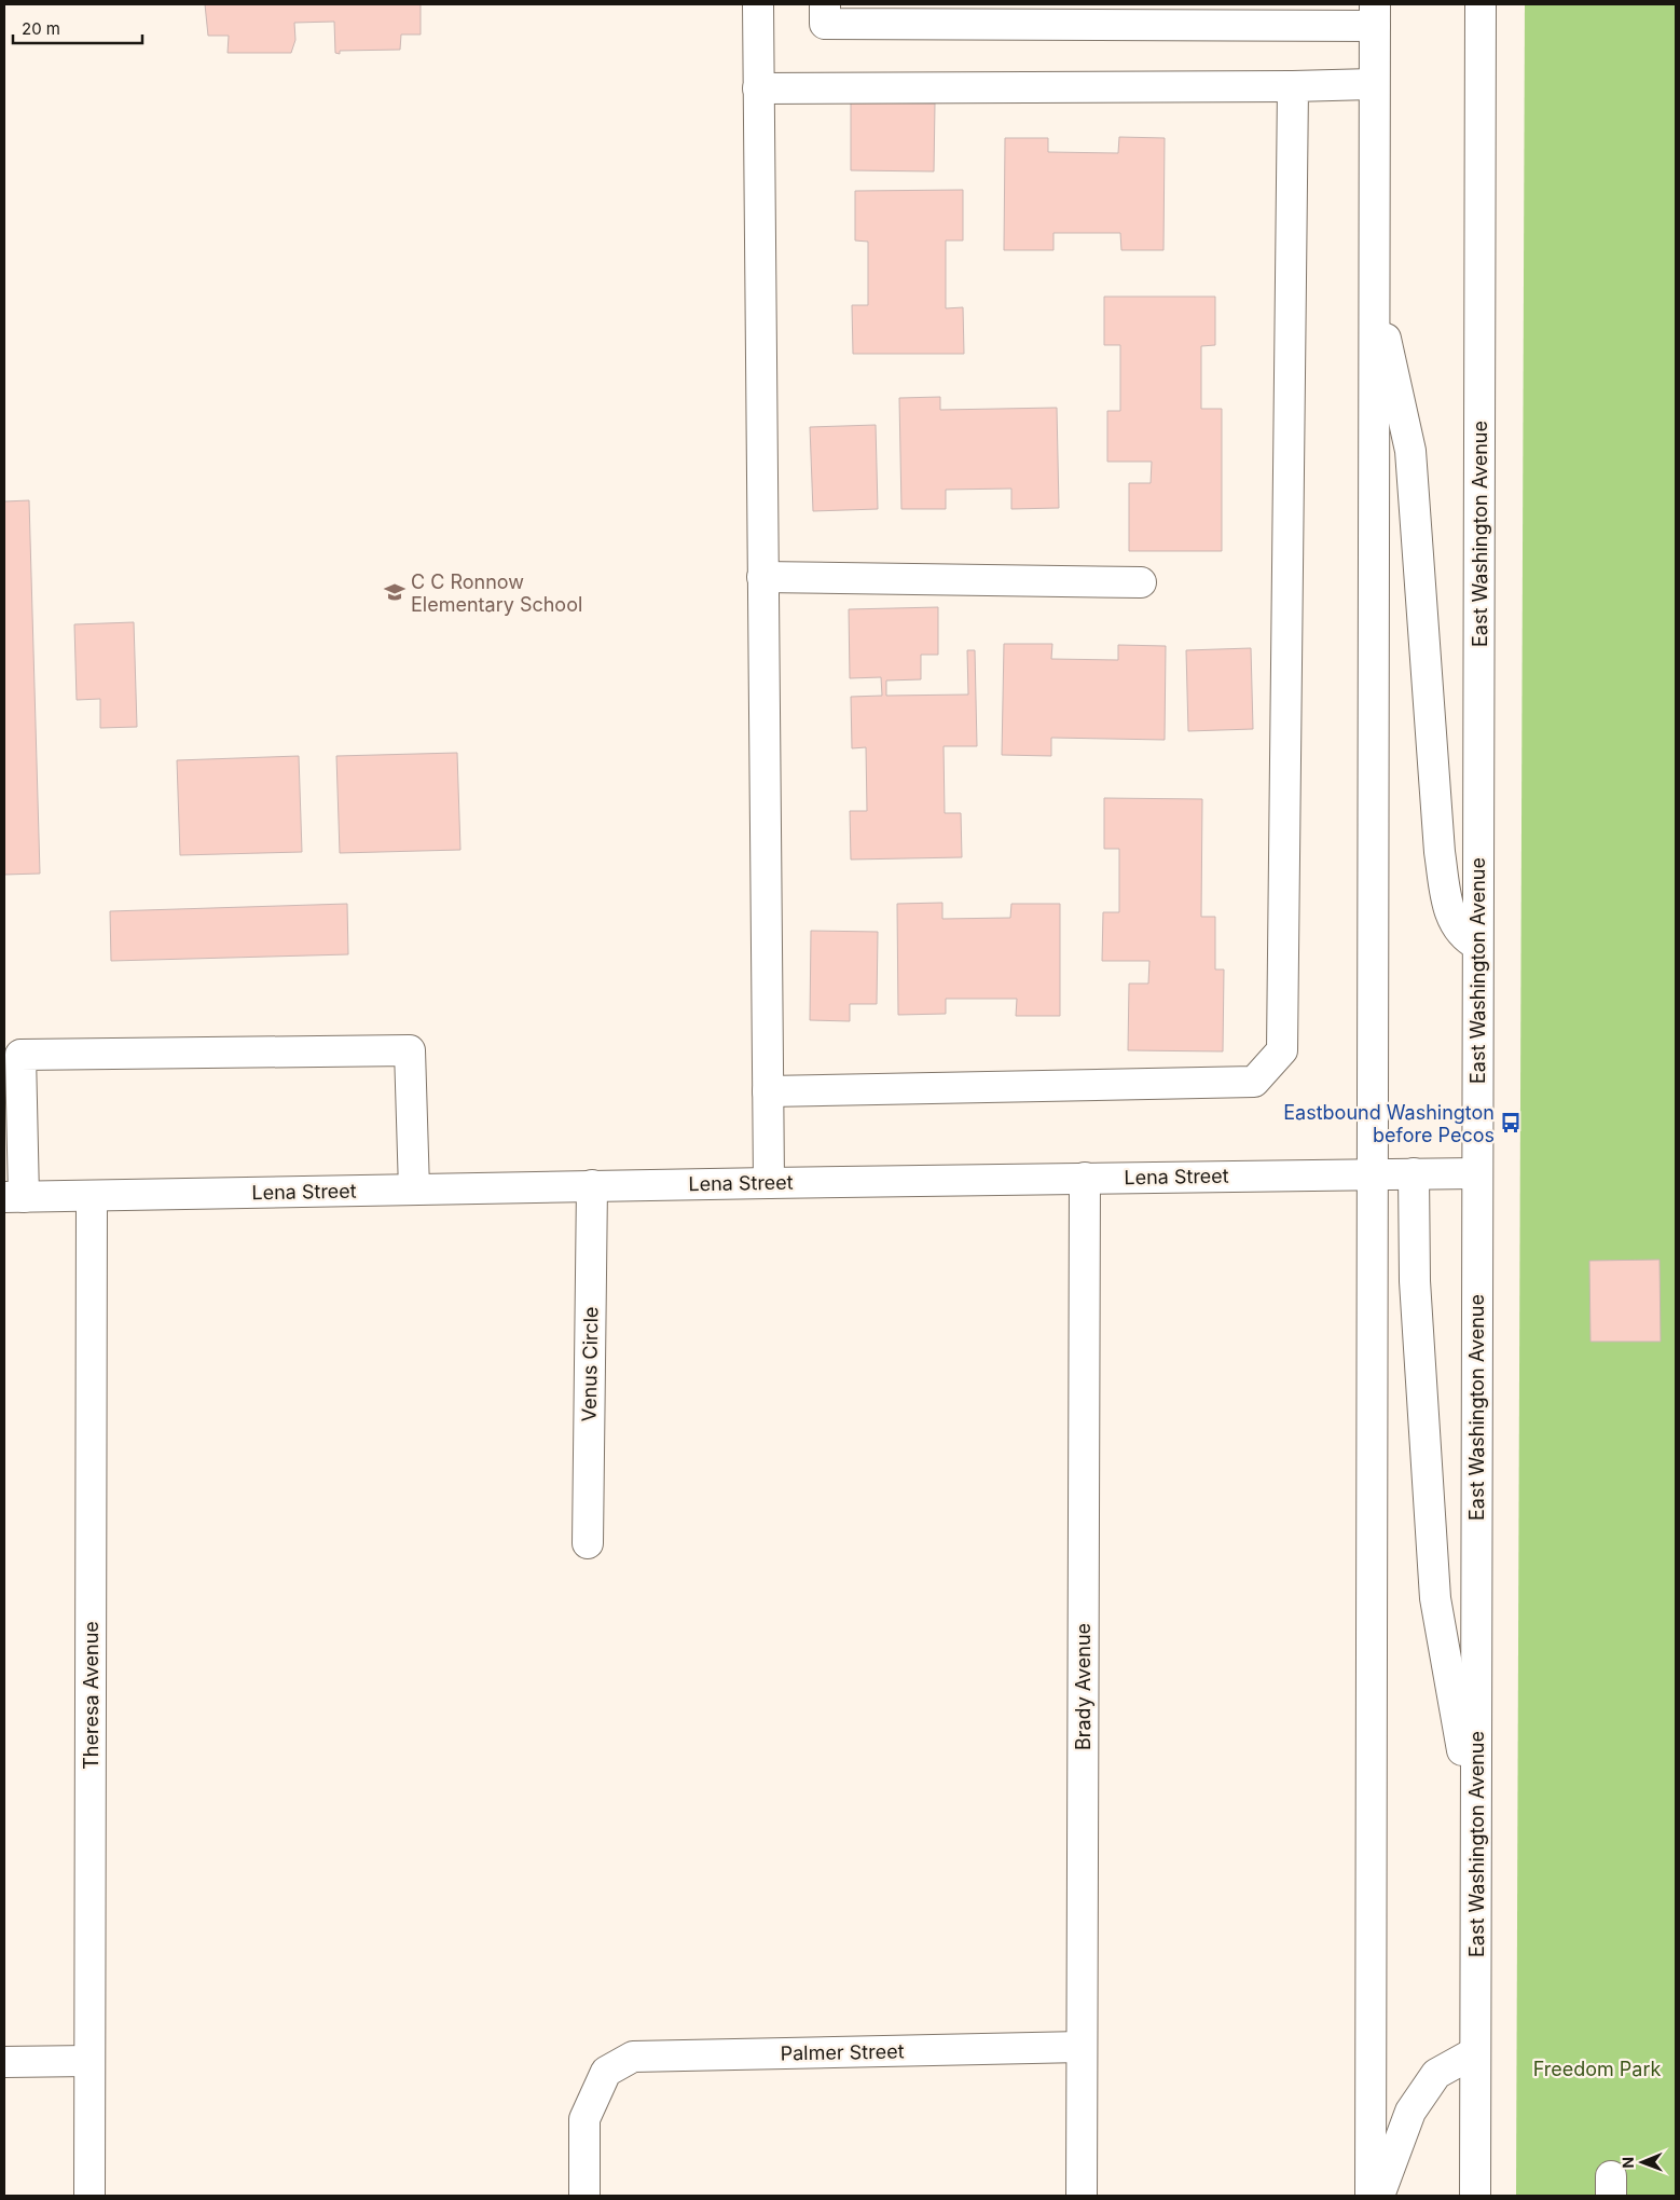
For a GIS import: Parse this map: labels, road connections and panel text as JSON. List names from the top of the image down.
{
  "streets": {
    "main road": [
      "East Washington Avenue",
      "Lena Street",
      "Venus Circle",
      "Brady Avenue",
      "Theresa Avenue",
      "Palmer Street"
    ]
  },
  "crossings": [
    ["East Washington Avenue", "Lena Street"],
    ["Lena Street", "Venus Circle"],
    ["Lena Street", "Brady Avenue"],
    ["Lena Street", "Theresa Avenue"],
    ["Brady Avenue", "Palmer Street"]
  ],
  "parks": ["Freedom Park"],
  "places": {
    "school or university": ["C C Ronnow Elementary School"],
    "bus stop": ["Eastbound Washington before Pecos"]
  },
  "scale_bar": "20 m",
  "north": "left"
}
